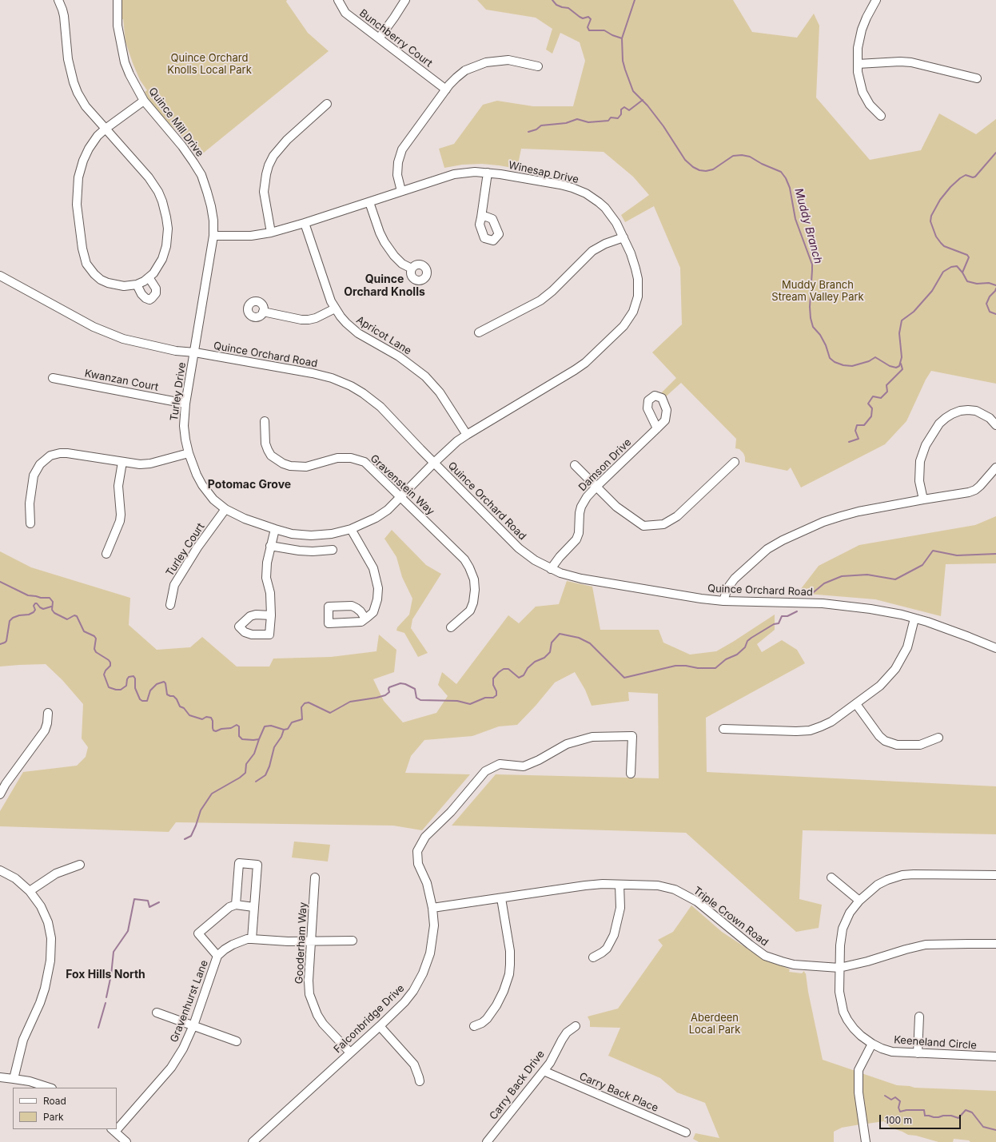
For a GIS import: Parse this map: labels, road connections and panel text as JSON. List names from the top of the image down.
{
  "streets": {
    "street": [
      "Bunchberry Court",
      "Quince Mill Drive",
      "Winesap Drive",
      "Apricot Lane",
      "Quince Orchard Road",
      "Kwanzan Court",
      "Turley Drive",
      "Damson Drive",
      "Gravenstein Way",
      "Turley Court",
      "Triple Crown Road",
      "Gooderham Way",
      "Gravenhurst Lane",
      "Falconbridge Drive",
      "Keeneland Circle",
      "Carry Back Drive",
      "Carry Back Place"
    ]
  },
  "crossings": [
    ["Quince Mill Drive", "Winesap Drive"],
    ["Quince Mill Drive", "Quince Orchard Road"],
    ["Quince Mill Drive", "Turley Drive"],
    ["Winesap Drive", "Apricot Lane"],
    ["Winesap Drive", "Quince Orchard Road"],
    ["Winesap Drive", "Turley Drive"],
    ["Quince Orchard Road", "Turley Drive"],
    ["Quince Orchard Road", "Damson Drive"],
    ["Kwanzan Court", "Turley Drive"],
    ["Turley Drive", "Gravenstein Way"],
    ["Turley Drive", "Turley Court"],
    ["Triple Crown Road", "Falconbridge Drive"],
    ["Triple Crown Road", "Keeneland Circle"],
    ["Gooderham Way", "Gravenhurst Lane"],
    ["Gooderham Way", "Falconbridge Drive"],
    ["Carry Back Drive", "Carry Back Place"]
  ],
  "districts": ["Quince Orchard Knolls", "Potomac Grove", "Fox Hills North"],
  "water": ["Muddy Branch"],
  "parks": ["Quince Orchard Knolls Local Park", "Muddy Branch Stream Valley Park", "Aberdeen Local Park"],
  "legend": ["Road", "Park"],
  "scale_bar": "100 m"
}
